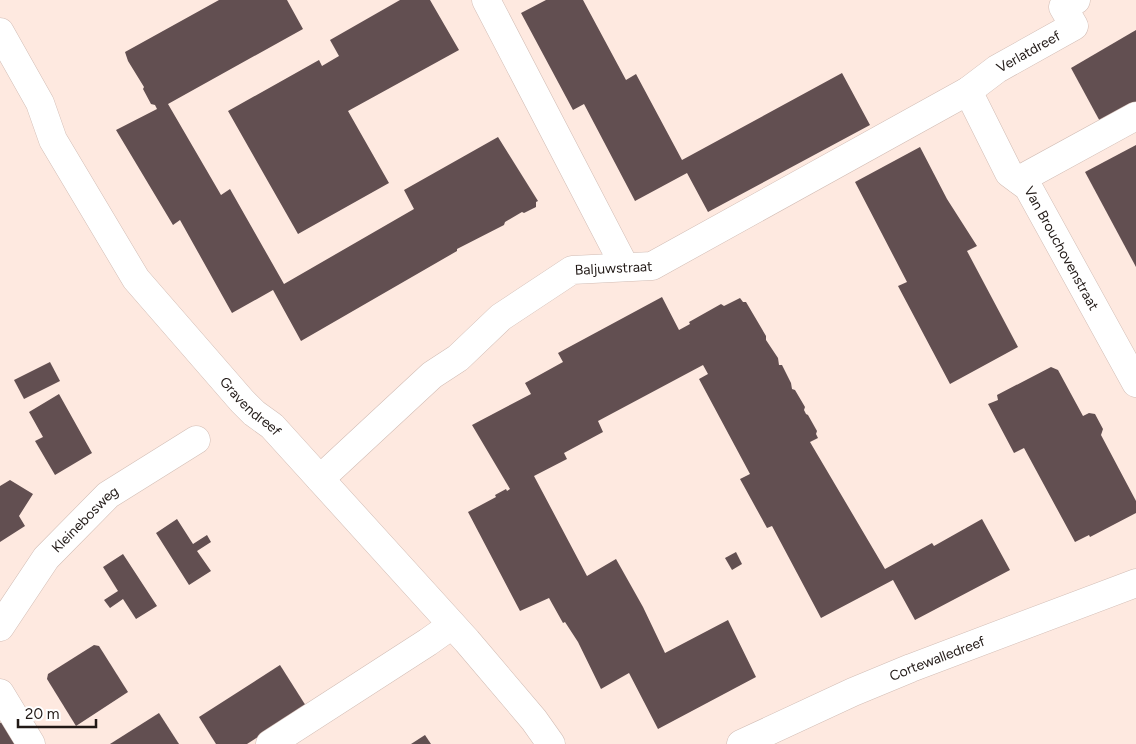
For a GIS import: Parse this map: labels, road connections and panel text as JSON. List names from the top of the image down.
{
  "streets": {
    "street": [
      "Verlatdreef",
      "Van Brouchovenstraat",
      "Baljuwstraat",
      "Gravendreef",
      "Kleinebosweg",
      "Cortewalledreef"
    ]
  },
  "crossings": [
    ["Verlatdreef", "Van Brouchovenstraat"],
    ["Verlatdreef", "Baljuwstraat"],
    ["Van Brouchovenstraat", "Baljuwstraat"],
    ["Baljuwstraat", "Gravendreef"]
  ],
  "scale_bar": "20 m"
}
